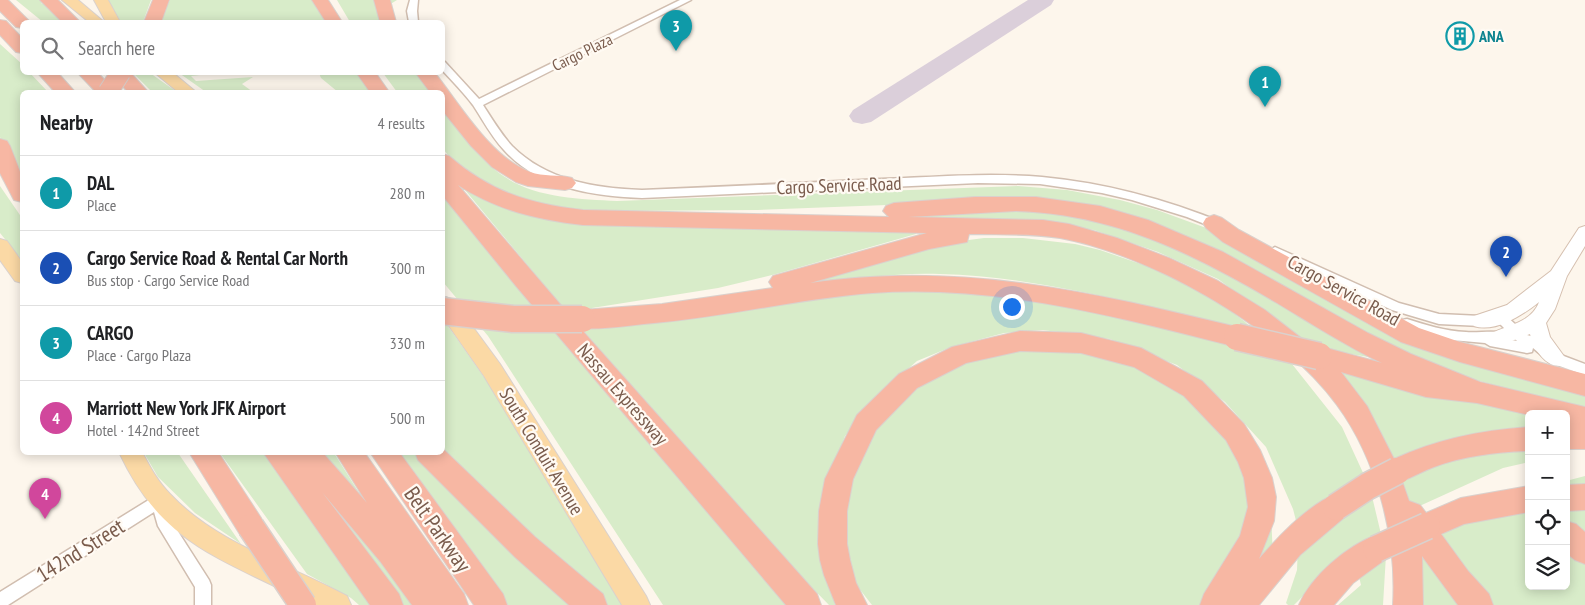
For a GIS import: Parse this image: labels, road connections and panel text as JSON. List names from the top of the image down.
{
  "streets": {
    "highway": ["Nassau Expressway", "Belt Parkway"],
    "main road": ["South Conduit Avenue"],
    "street": ["Cargo Plaza", "Cargo Service Road", "142nd Street"]
  },
  "crossings": [
    ["Cargo Plaza", "Cargo Service Road"]
  ],
  "places": {
    "building": ["ANA"]
  },
  "page": {
    "pins": [
      "3",
      "1",
      "2",
      "4"
    ],
    "search": "Search here",
    "heading": ["Nearby", "4 results"],
    "list": [
      {
        "mark": "1",
        "name": "DAL",
        "note": "Place",
        "value": "280 m"
      },
      {
        "mark": "2",
        "name": "Cargo Service Road & Rental Car North",
        "note": "Bus stop · Cargo Service Road",
        "value": "300 m"
      },
      {
        "mark": "3",
        "name": "CARGO",
        "note": "Place · Cargo Plaza",
        "value": "330 m"
      },
      {
        "mark": "4",
        "name": "Marriott New York JFK Airport",
        "note": "Hotel · 142nd Street",
        "value": "500 m"
      }
    ],
    "map_buttons": ["+", "−"]
  }
}
